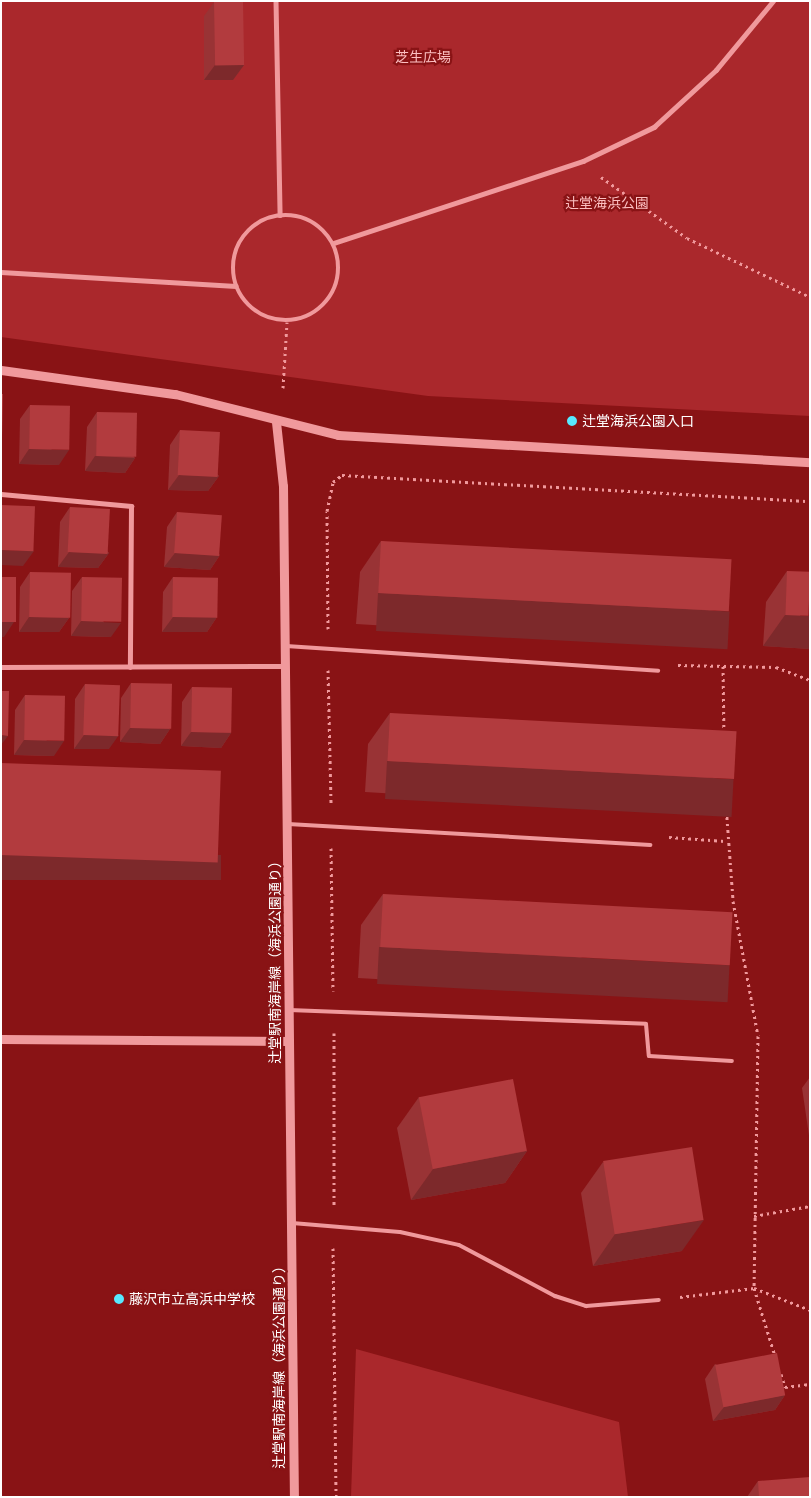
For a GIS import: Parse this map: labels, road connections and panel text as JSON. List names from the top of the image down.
{
  "streets": {
    "street": ["辻堂駅南海岸線（海浜公園通り）"]
  },
  "parks": ["芝生広場", "辻堂海浜公園"],
  "places": ["辻堂海浜公園入口", "藤沢市立高浜中学校"]
}
